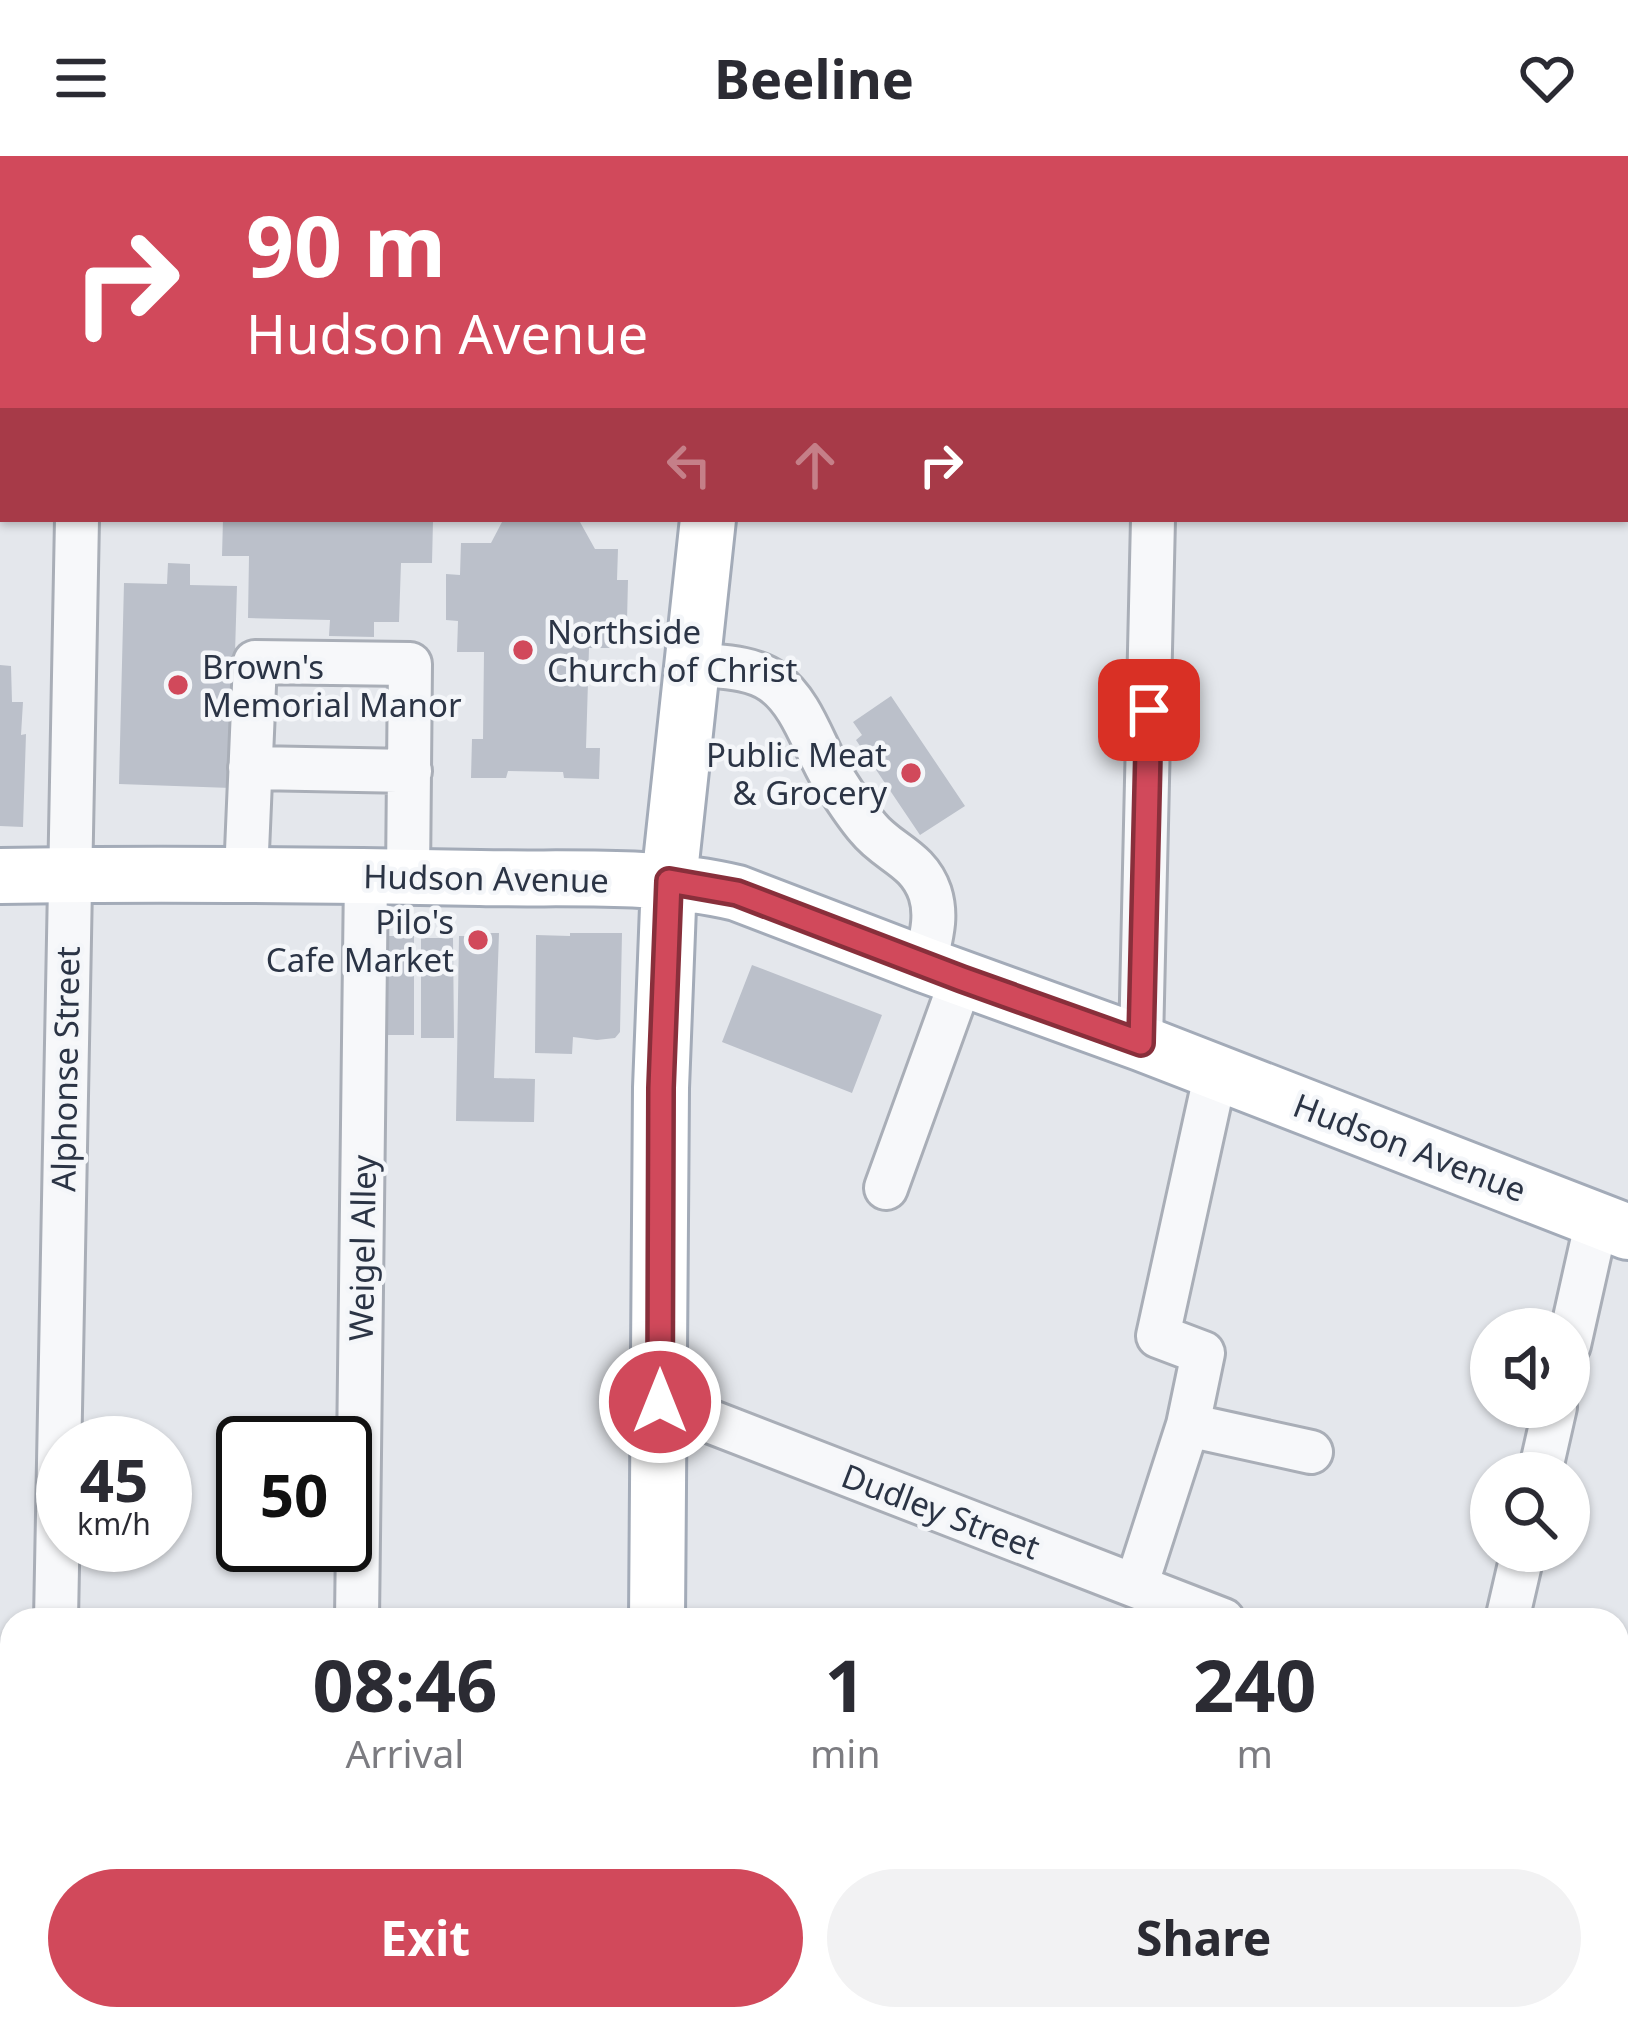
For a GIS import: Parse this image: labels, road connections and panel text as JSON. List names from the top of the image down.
{
  "streets": {
    "main road": ["Hudson Avenue"],
    "street": ["Alphonse Street", "Weigel Alley", "Dudley Street"]
  },
  "crossings": [
    ["Hudson Avenue", "Alphonse Street"],
    ["Hudson Avenue", "Weigel Alley"]
  ],
  "places": [
    "Northside Church of Christ",
    "Brown's Memorial Manor",
    "Public Meat & Grocery",
    "Pilo's Cafe Market"
  ],
  "page": {
    "header": "Beeline",
    "turn": ["90 m", "Hudson Avenue"],
    "speed": "45 km/h",
    "limit": "50",
    "eta": [
      "08:46",
      "Arrival",
      "1",
      "min",
      "240",
      "m"
    ],
    "buttons": ["Exit", "Share"]
  }
}
